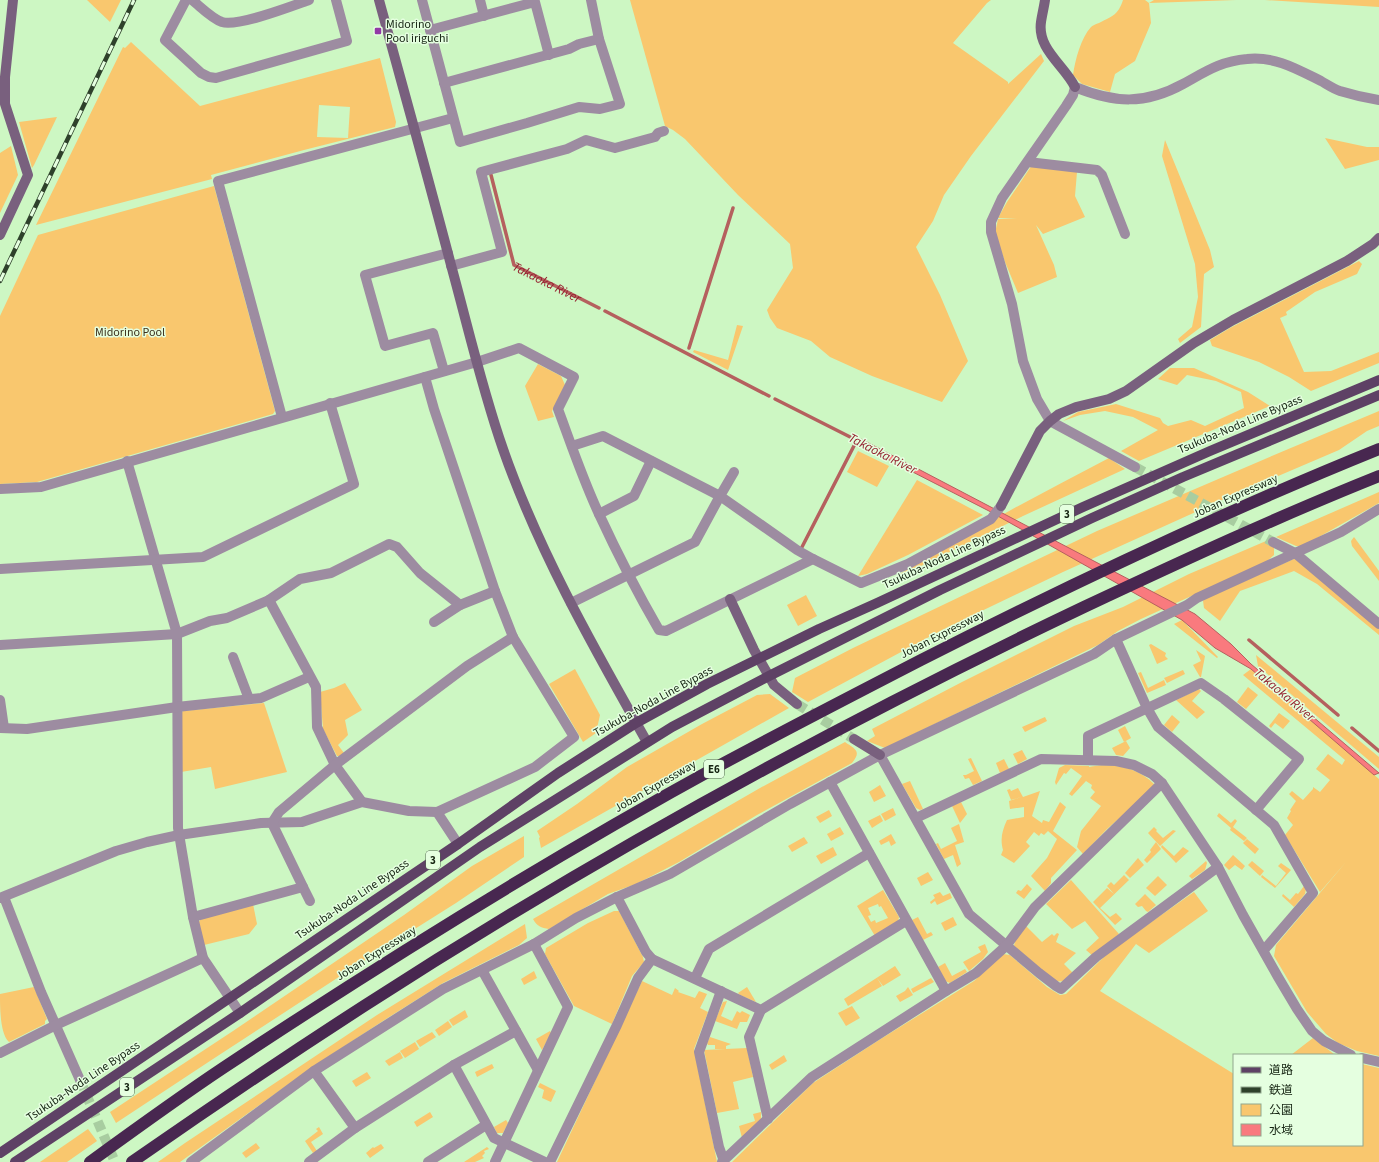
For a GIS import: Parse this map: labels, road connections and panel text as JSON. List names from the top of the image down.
{
  "streets": {
    "highway": ["Joban Expressway", "E6"],
    "main road": ["Tsukuba-Noda Line Bypass", "3"]
  },
  "water": ["Takaoka River"],
  "parks": ["Midorino Pool"],
  "places": {
    "transit": ["Midorino Pool iriguchi"]
  },
  "legend": [
    "道路",
    "鉄道",
    "公園",
    "水域"
  ]
}
